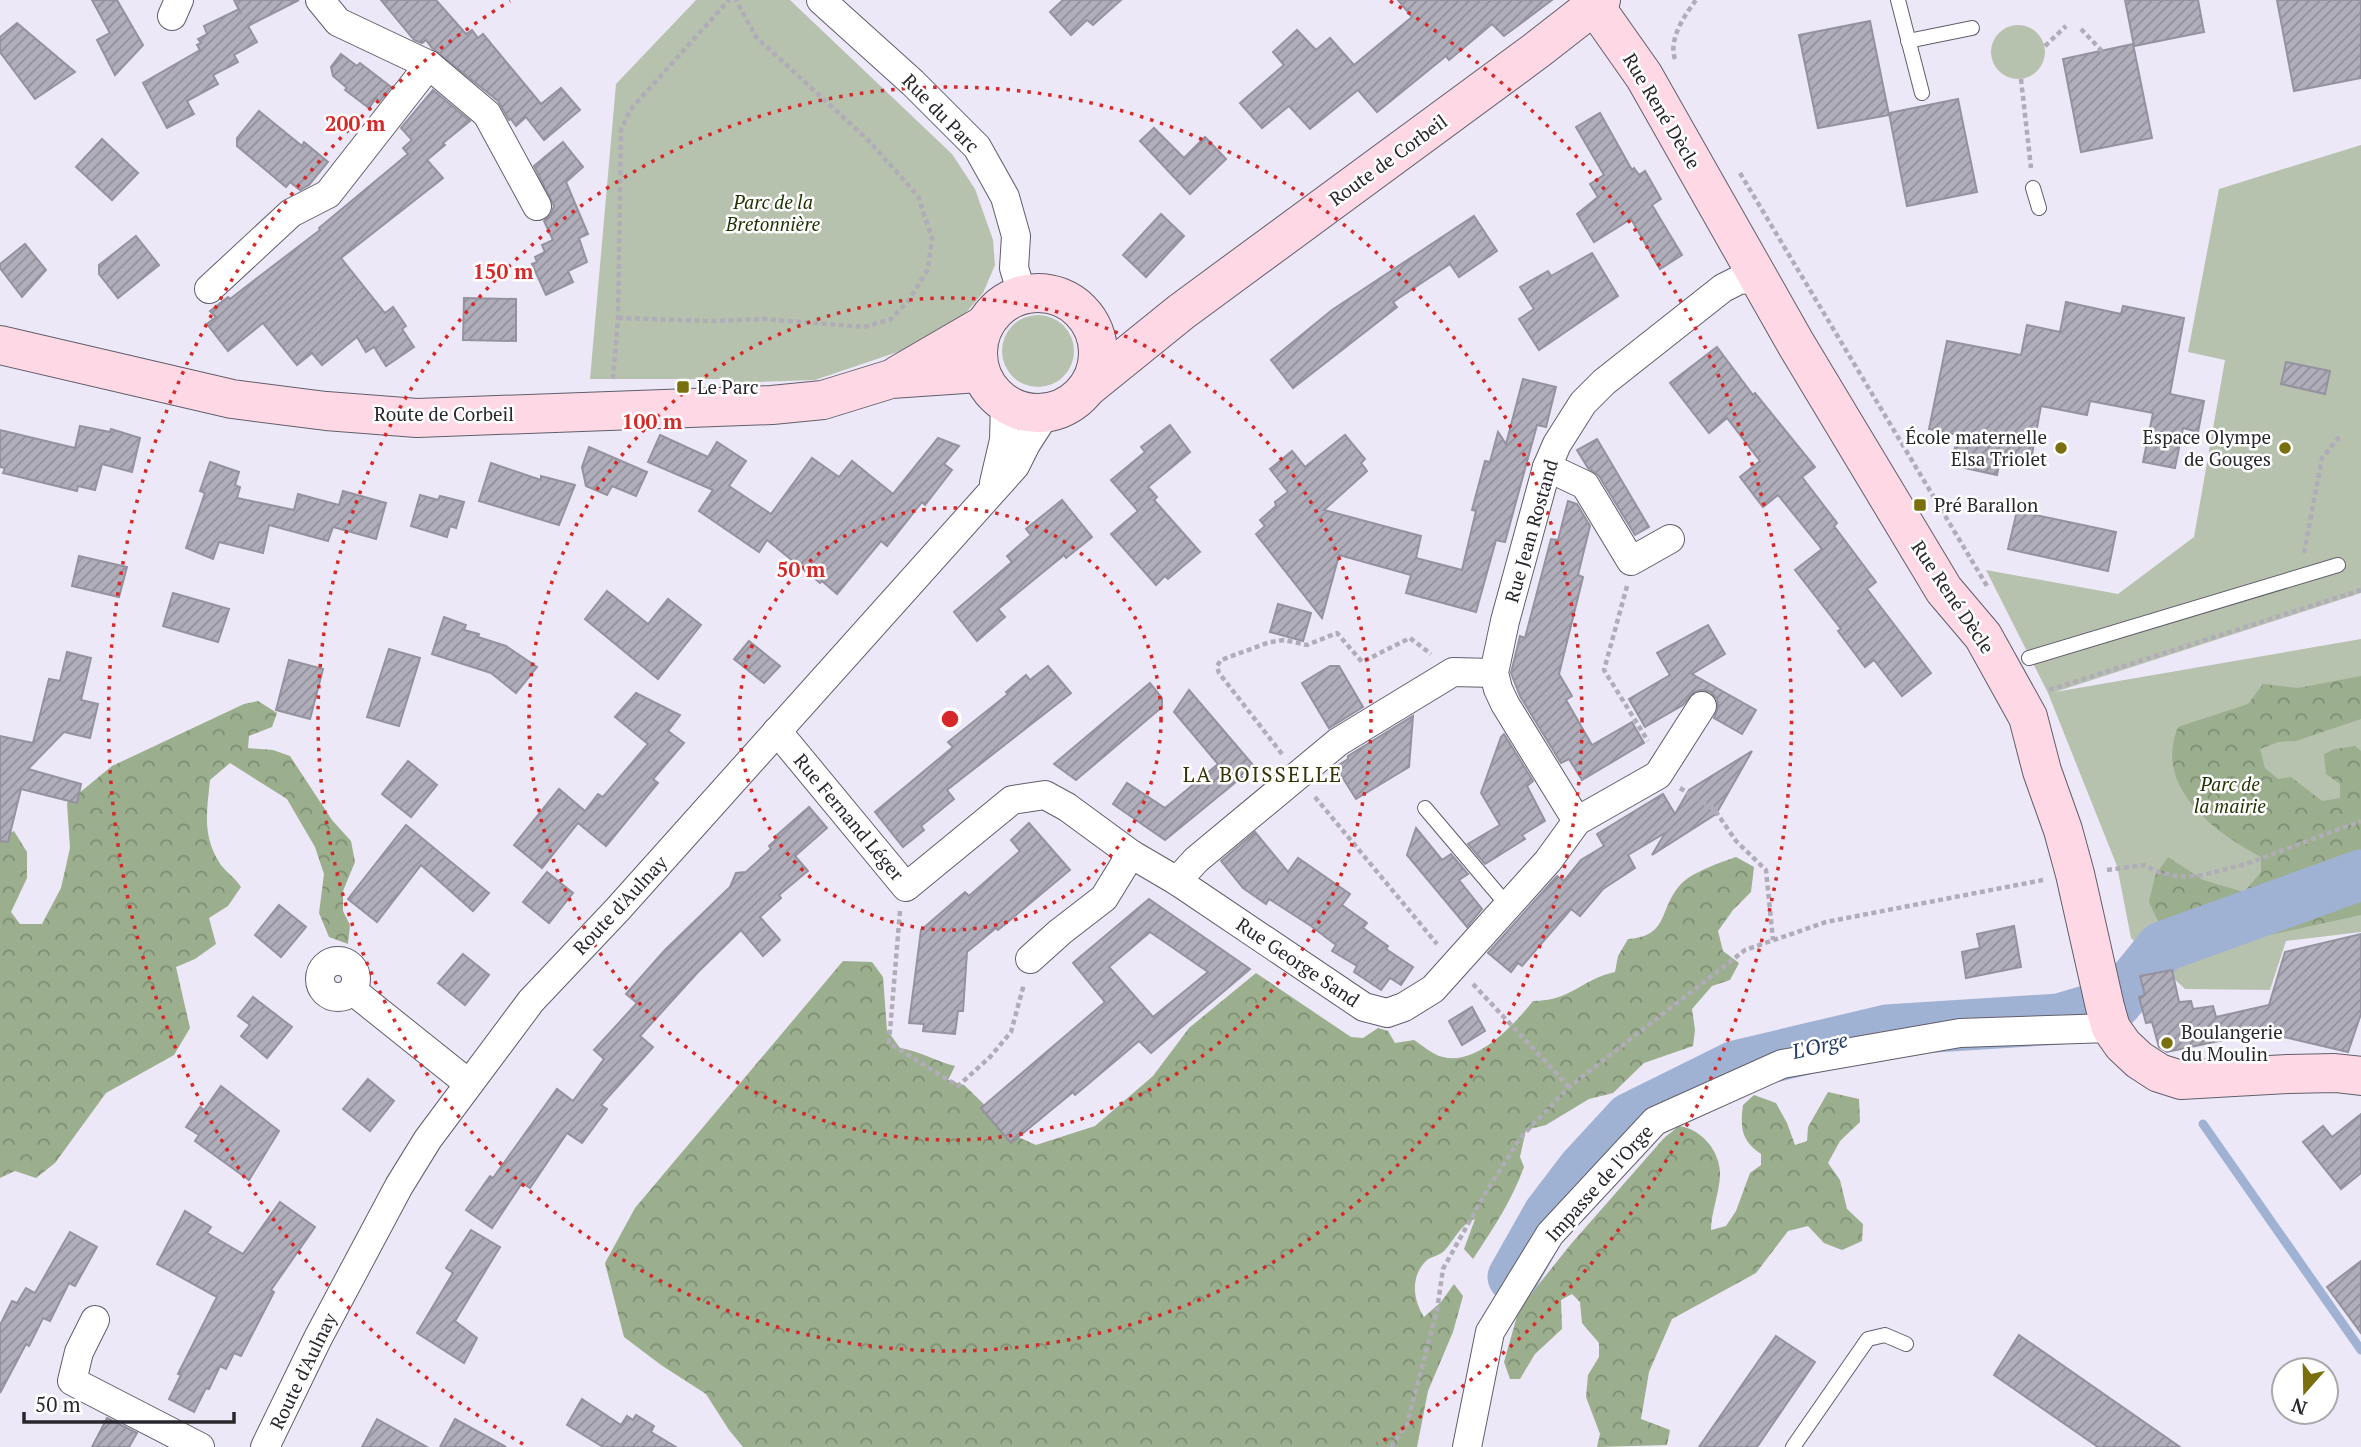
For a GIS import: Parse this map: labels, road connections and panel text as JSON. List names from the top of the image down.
{
  "streets": {
    "main road": ["Rue René Dècle", "Route de Corbeil"],
    "street": [
      "Rue du Parc",
      "Rue Jean Rostand",
      "Rue Fernand Léger",
      "Route d'Aulnay",
      "Rue George Sand",
      "Impasse de l'Orge"
    ]
  },
  "crossings": [
    ["Rue René Dècle", "Route de Corbeil"],
    ["Rue René Dècle", "Rue Jean Rostand"],
    ["Rue René Dècle", "Impasse de l'Orge"],
    ["Rue du Parc", "Route de Corbeil"],
    ["Rue du Parc", "Route d'Aulnay"],
    ["Route de Corbeil", "Route d'Aulnay"],
    ["Rue Fernand Léger", "Route d'Aulnay"],
    ["Rue Fernand Léger", "Rue George Sand"]
  ],
  "districts": ["LA BOISSELLE"],
  "water": ["L'Orge"],
  "parks": ["Parc de la Bretonnière", "Parc de la mairie"],
  "places": {
    "transit": ["Le Parc", "Pré Barallon"],
    "other": ["École maternelle Elsa Triolet", "Espace Olympe de Gouges", "Boulangerie du Moulin"]
  },
  "scale_bar": "50 m",
  "north": "bottom",
  "rings": [
    "200 m",
    "150 m",
    "100 m",
    "50 m"
  ]
}
